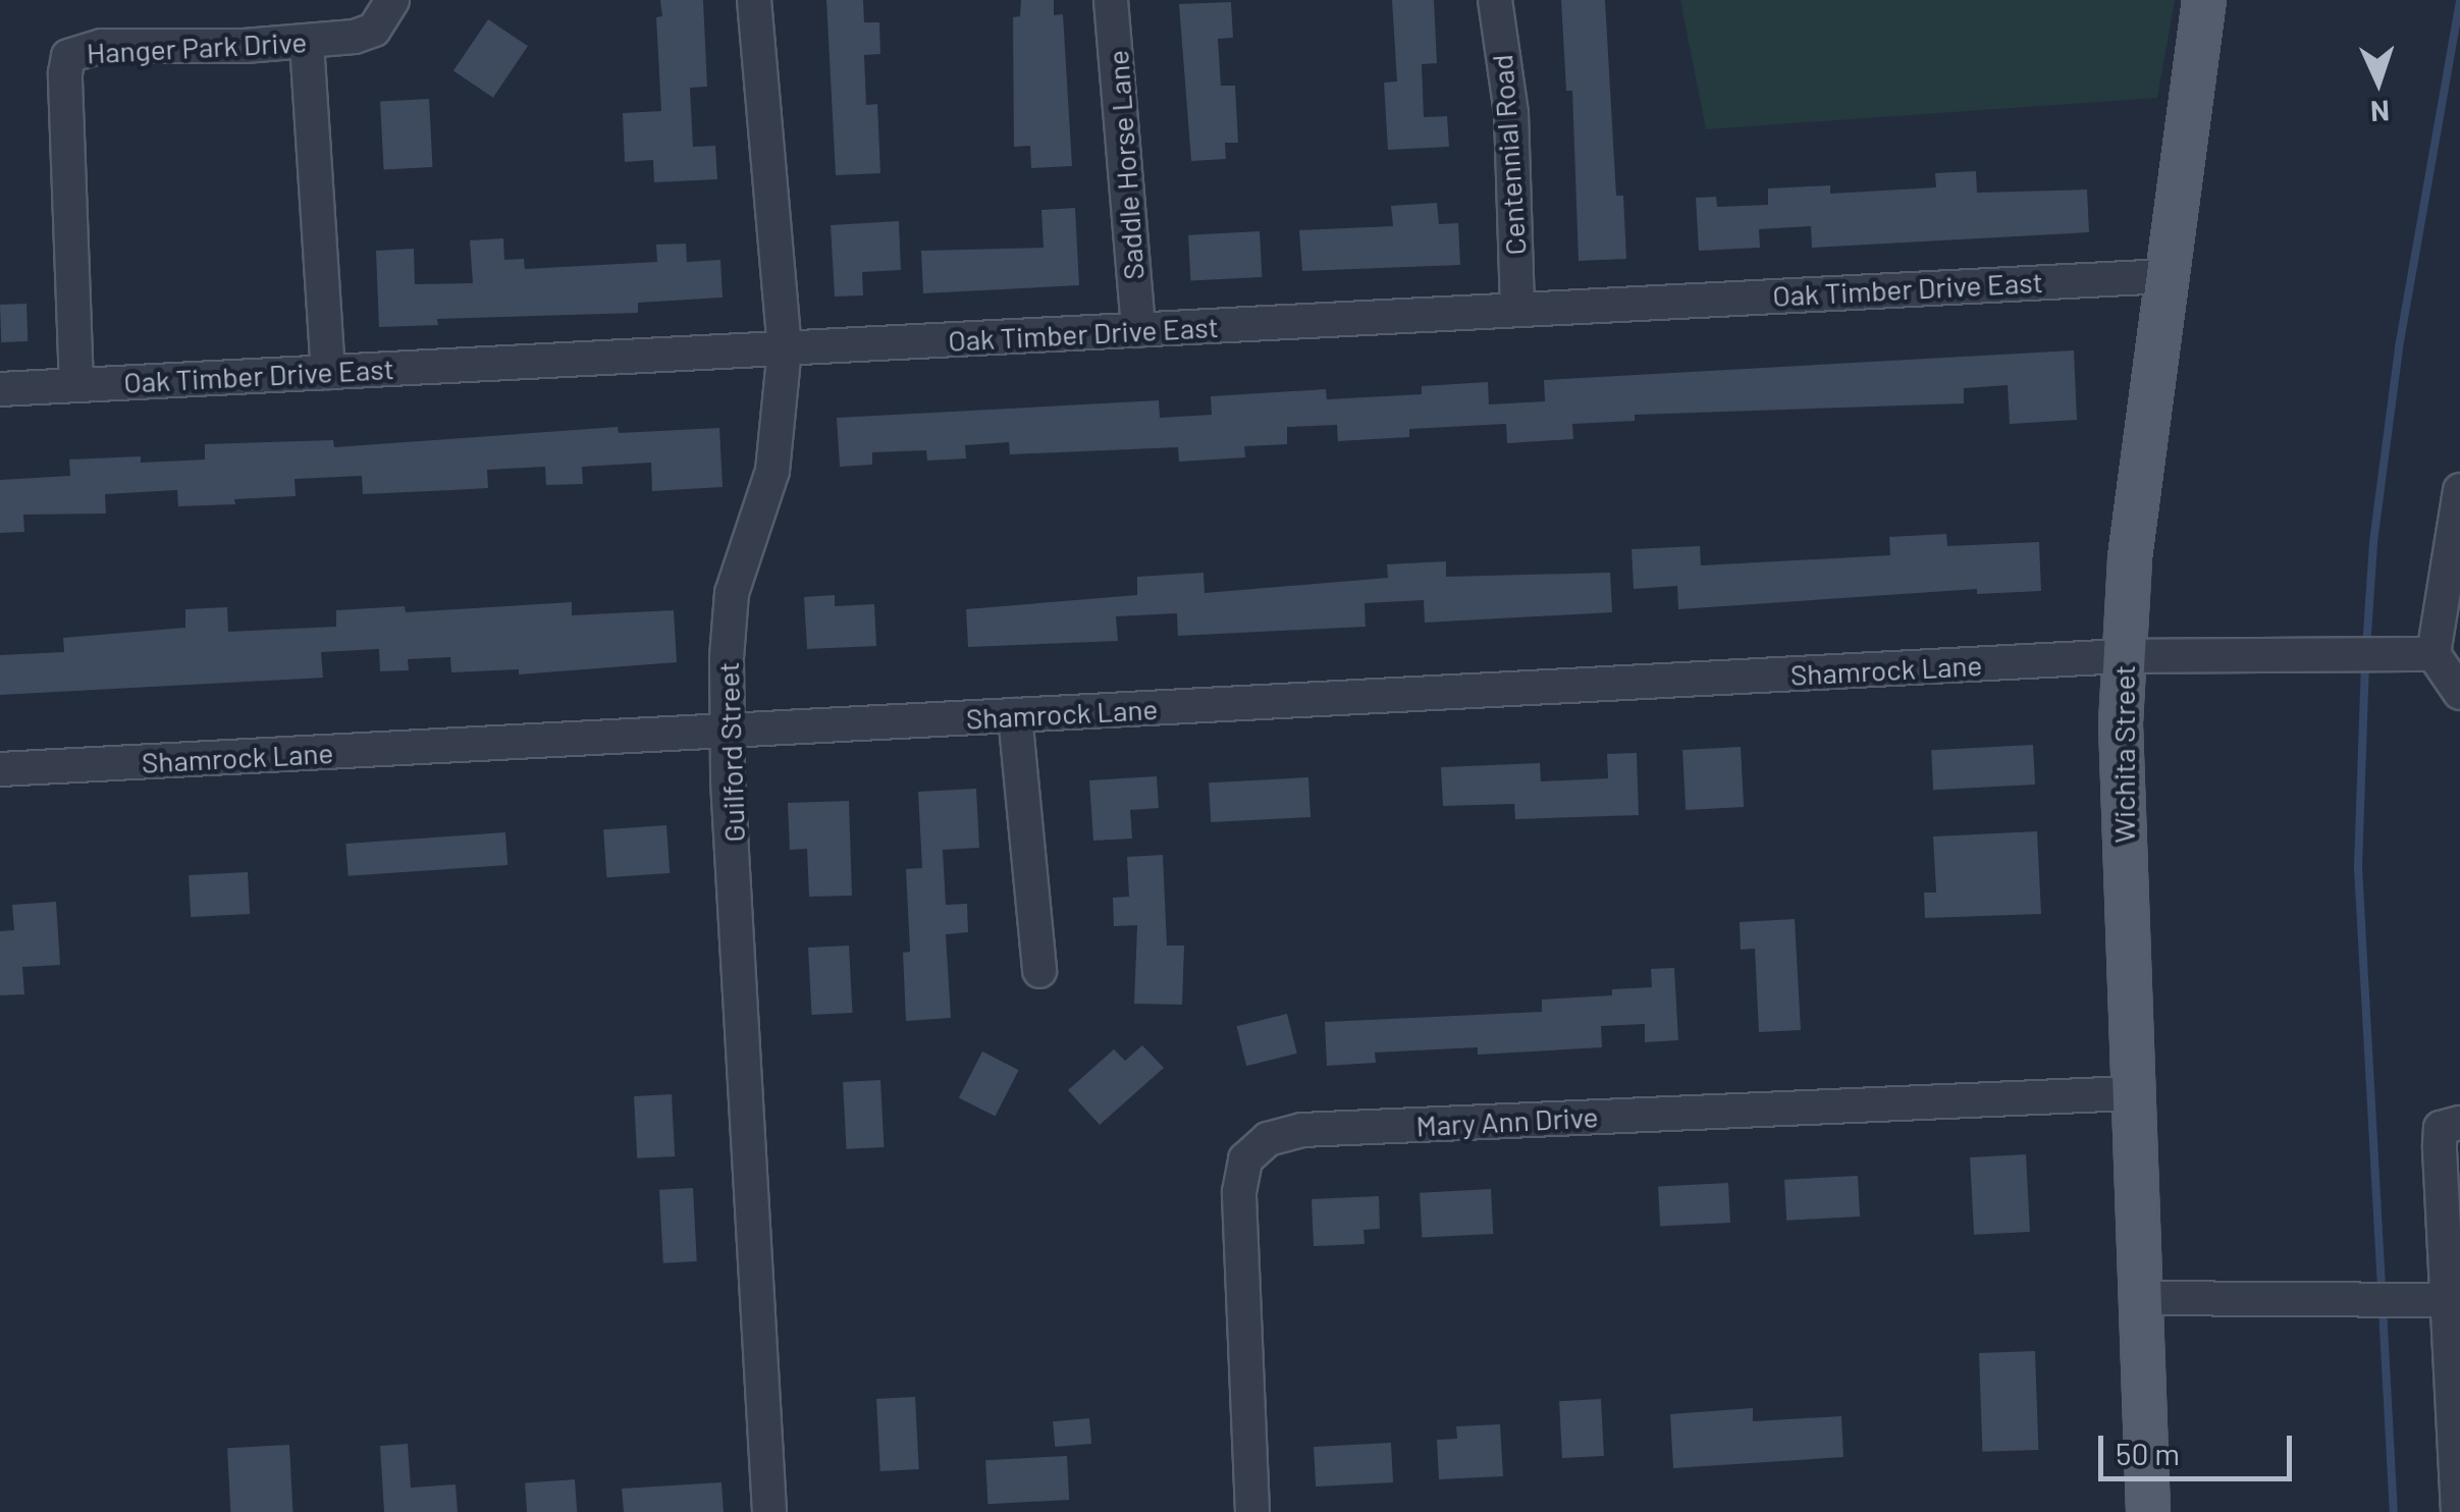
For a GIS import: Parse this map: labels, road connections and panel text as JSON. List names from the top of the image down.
{
  "streets": {
    "main road": ["Wichita Street"],
    "street": [
      "Hanger Park Drive",
      "Centennial Road",
      "Saddle Horse Lane",
      "Oak Timber Drive East",
      "Shamrock Lane",
      "Guilford Street",
      "Mary Ann Drive"
    ]
  },
  "crossings": [
    ["Hanger Park Drive", "Oak Timber Drive East"],
    ["Centennial Road", "Oak Timber Drive East"],
    ["Saddle Horse Lane", "Oak Timber Drive East"],
    ["Oak Timber Drive East", "Guilford Street"],
    ["Oak Timber Drive East", "Wichita Street"],
    ["Shamrock Lane", "Guilford Street"],
    ["Shamrock Lane", "Wichita Street"],
    ["Wichita Street", "Mary Ann Drive"]
  ],
  "scale_bar": "50 m",
  "north": "bottom"
}
